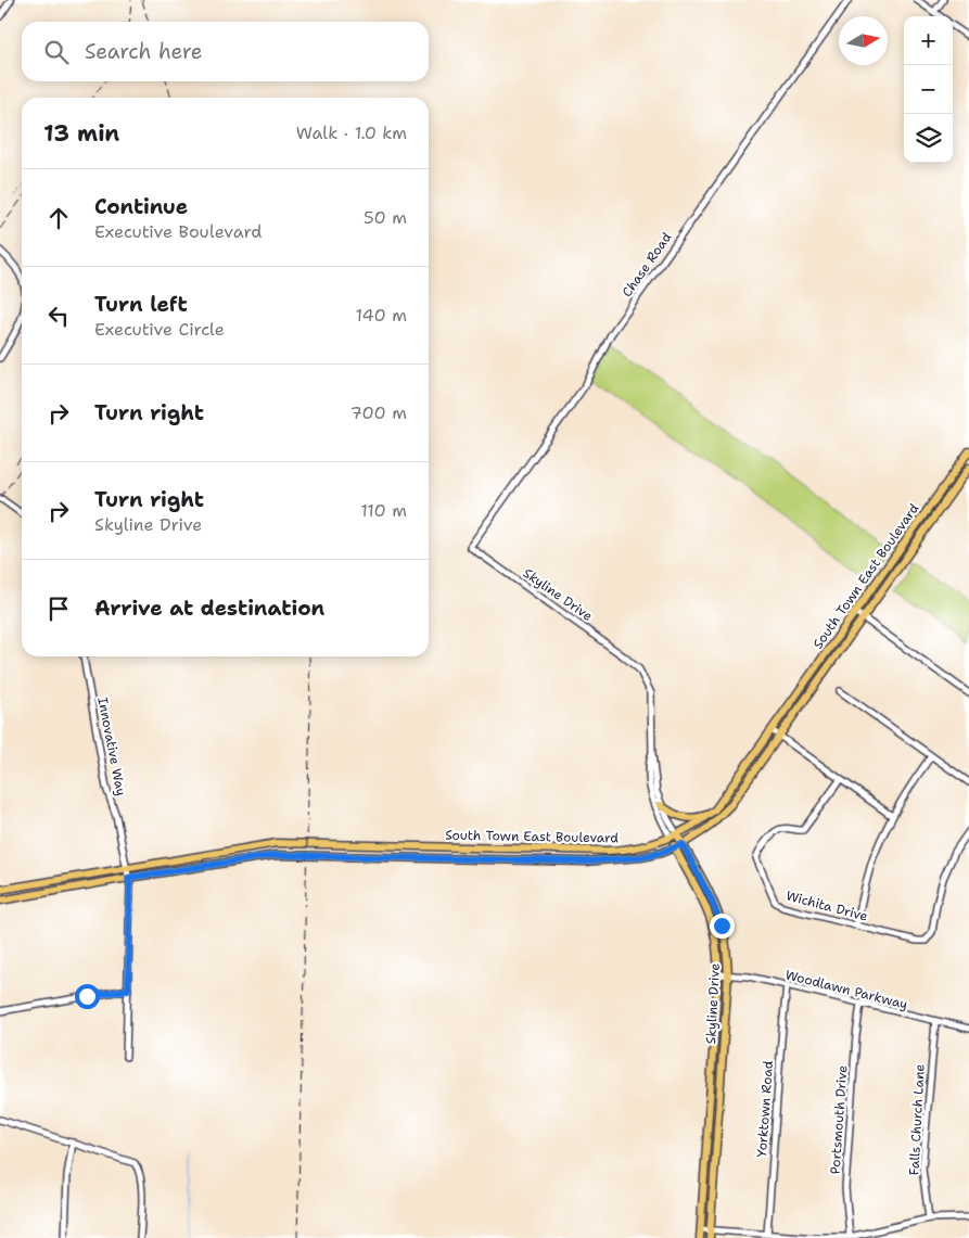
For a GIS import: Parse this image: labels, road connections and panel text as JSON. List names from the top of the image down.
{
  "streets": {
    "main road": ["South Town East Boulevard", "Skyline Drive"],
    "street": [
      "Chase Road",
      "Innovative Way",
      "Wichita Drive",
      "Woodlawn Parkway",
      "Yorktown Road",
      "Portsmouth Drive",
      "Falls Church Lane"
    ]
  },
  "crossings": [
    ["Chase Road", "Skyline Drive"],
    ["South Town East Boulevard", "Skyline Drive"],
    ["South Town East Boulevard", "Innovative Way"],
    ["Skyline Drive", "Woodlawn Parkway"],
    ["Woodlawn Parkway", "Yorktown Road"],
    ["Woodlawn Parkway", "Portsmouth Drive"],
    ["Woodlawn Parkway", "Falls Church Lane"]
  ],
  "north": "right",
  "page": {
    "map_buttons": ["+", "−"],
    "search": "Search here",
    "heading": ["13 min", "Walk · 1.0 km"],
    "list": [
      ["Continue", "Executive Boulevard", "50 m"],
      ["Turn left", "Executive Circle", "140 m"],
      ["Turn right", "700 m"],
      ["Turn right", "Skyline Drive", "110 m"],
      "Arrive at destination"
    ]
  }
}
